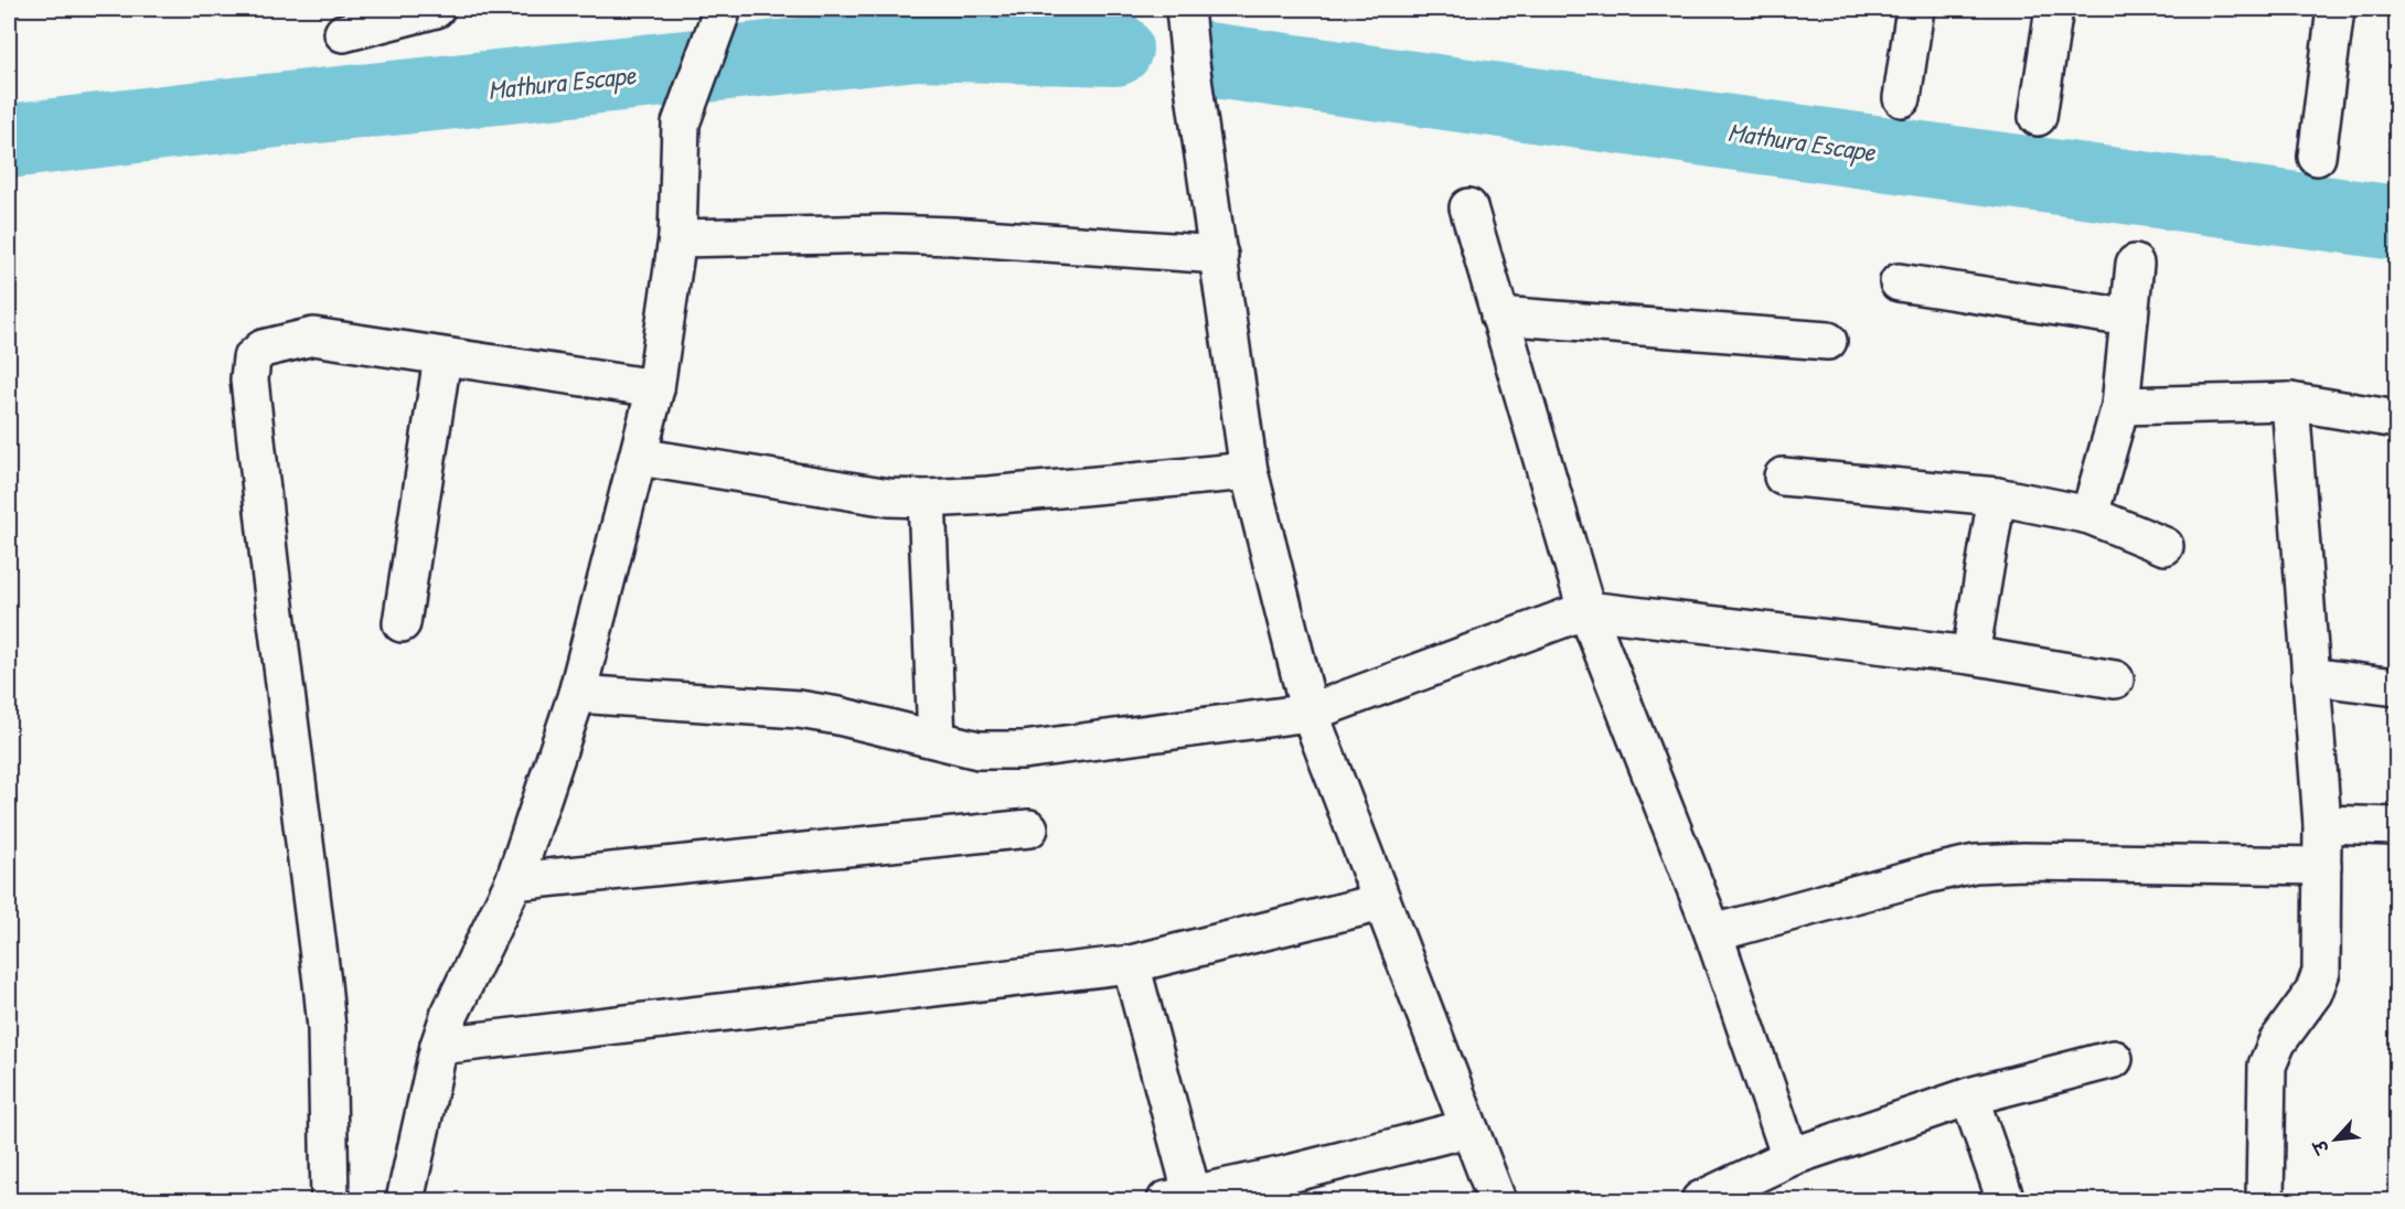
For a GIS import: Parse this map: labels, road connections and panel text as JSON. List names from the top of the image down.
{
  "water": ["Mathura Escape"],
  "north": "bottom left"
}
